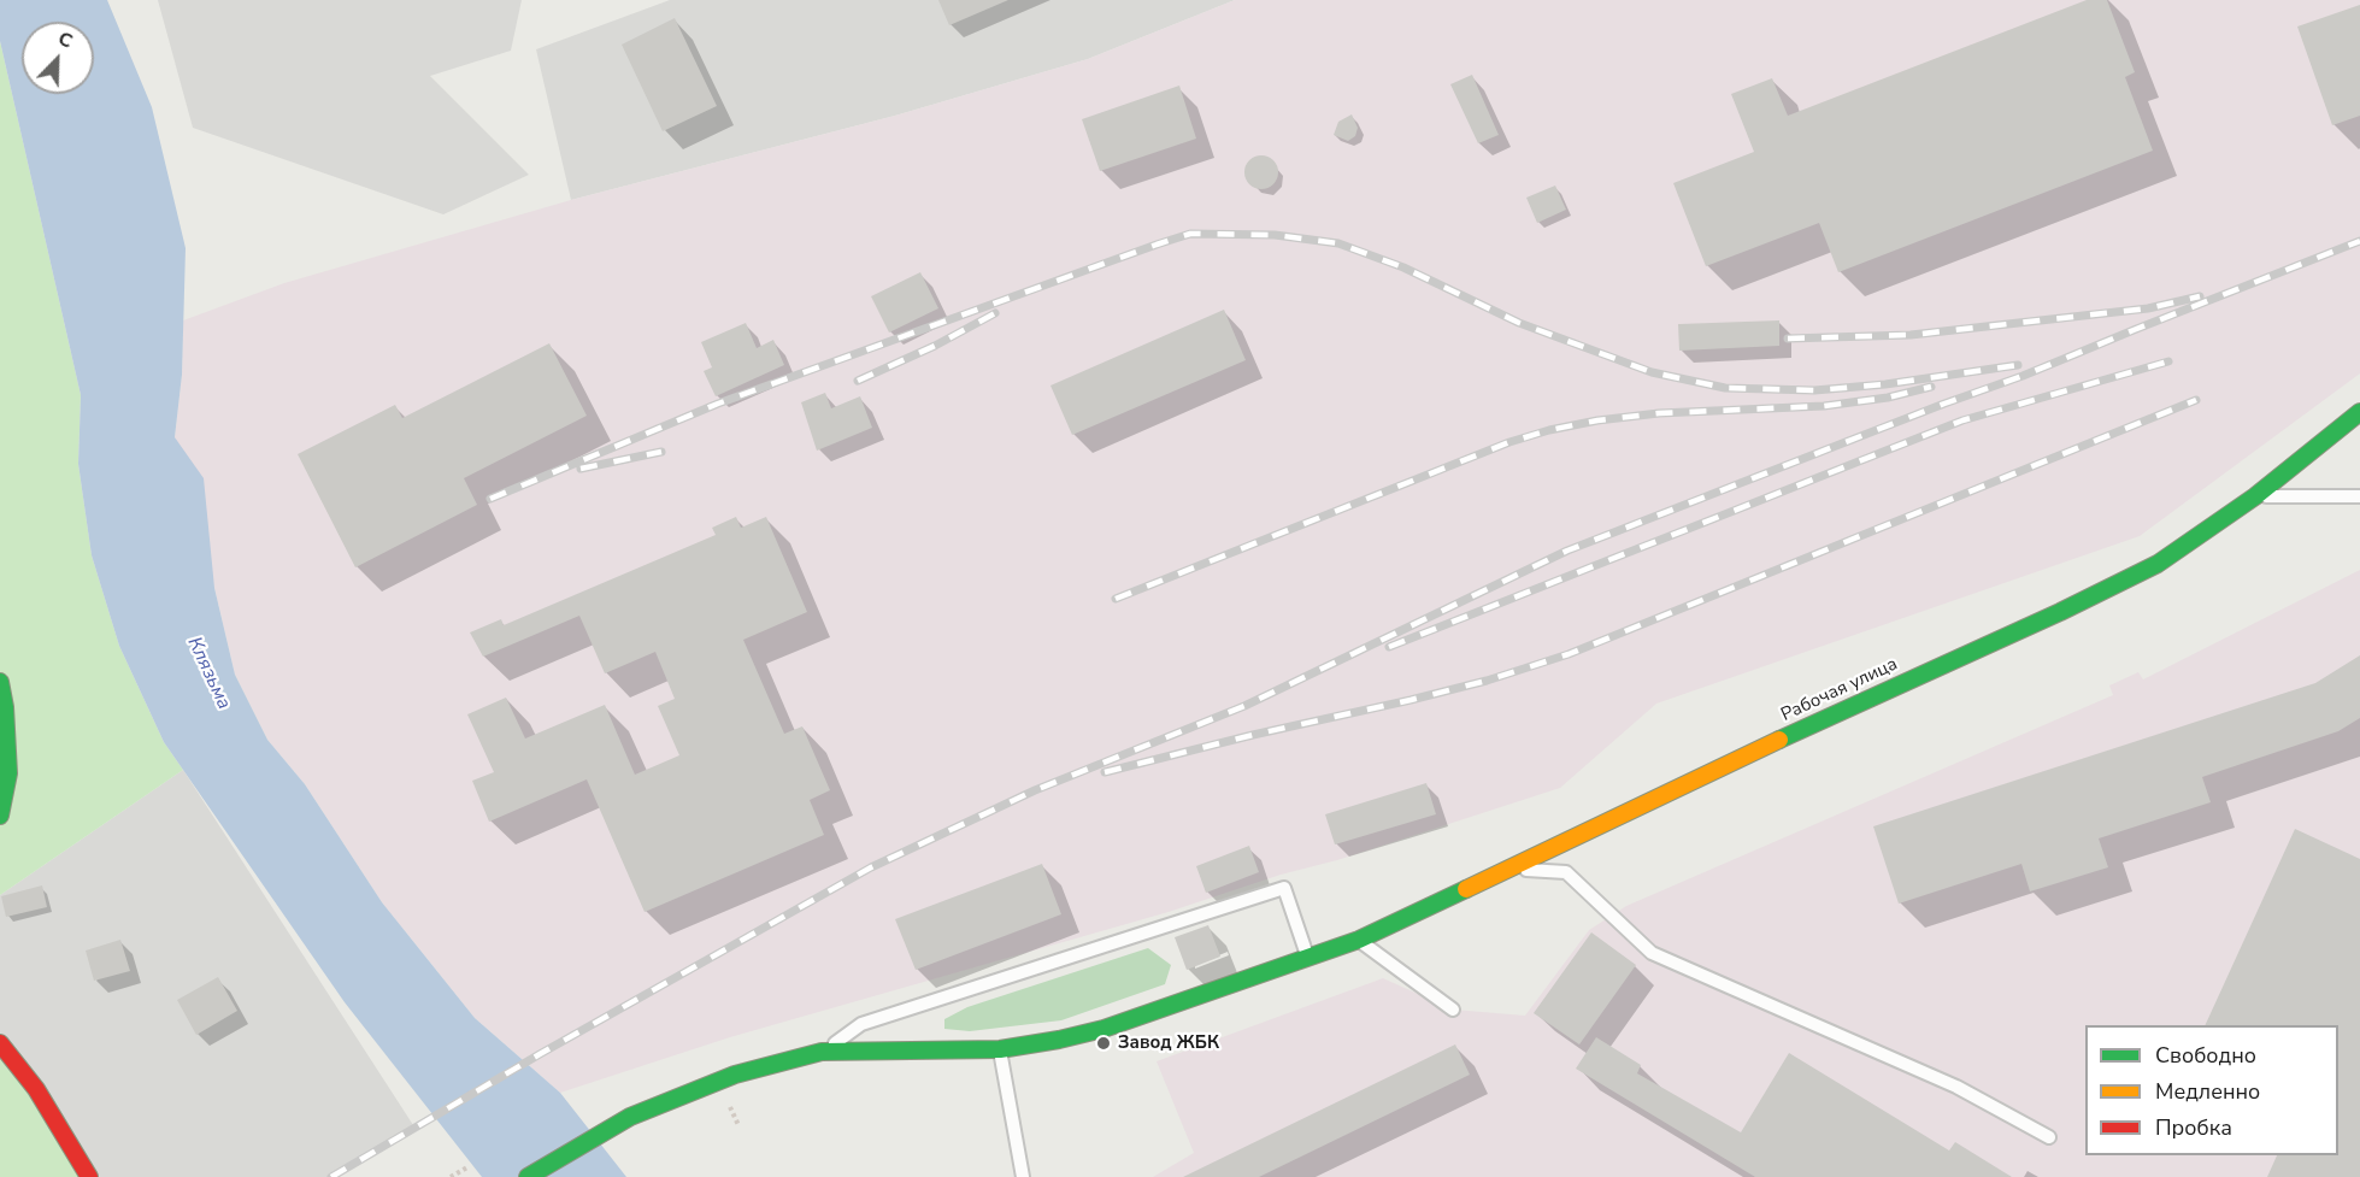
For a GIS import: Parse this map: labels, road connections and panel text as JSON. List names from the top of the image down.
{
  "streets": {
    "street": ["Рабочая улица"]
  },
  "water": ["Клязьма"],
  "places": ["Завод ЖБК"],
  "legend": ["Свободно", "Медленно", "Пробка"],
  "north": "top right"
}
